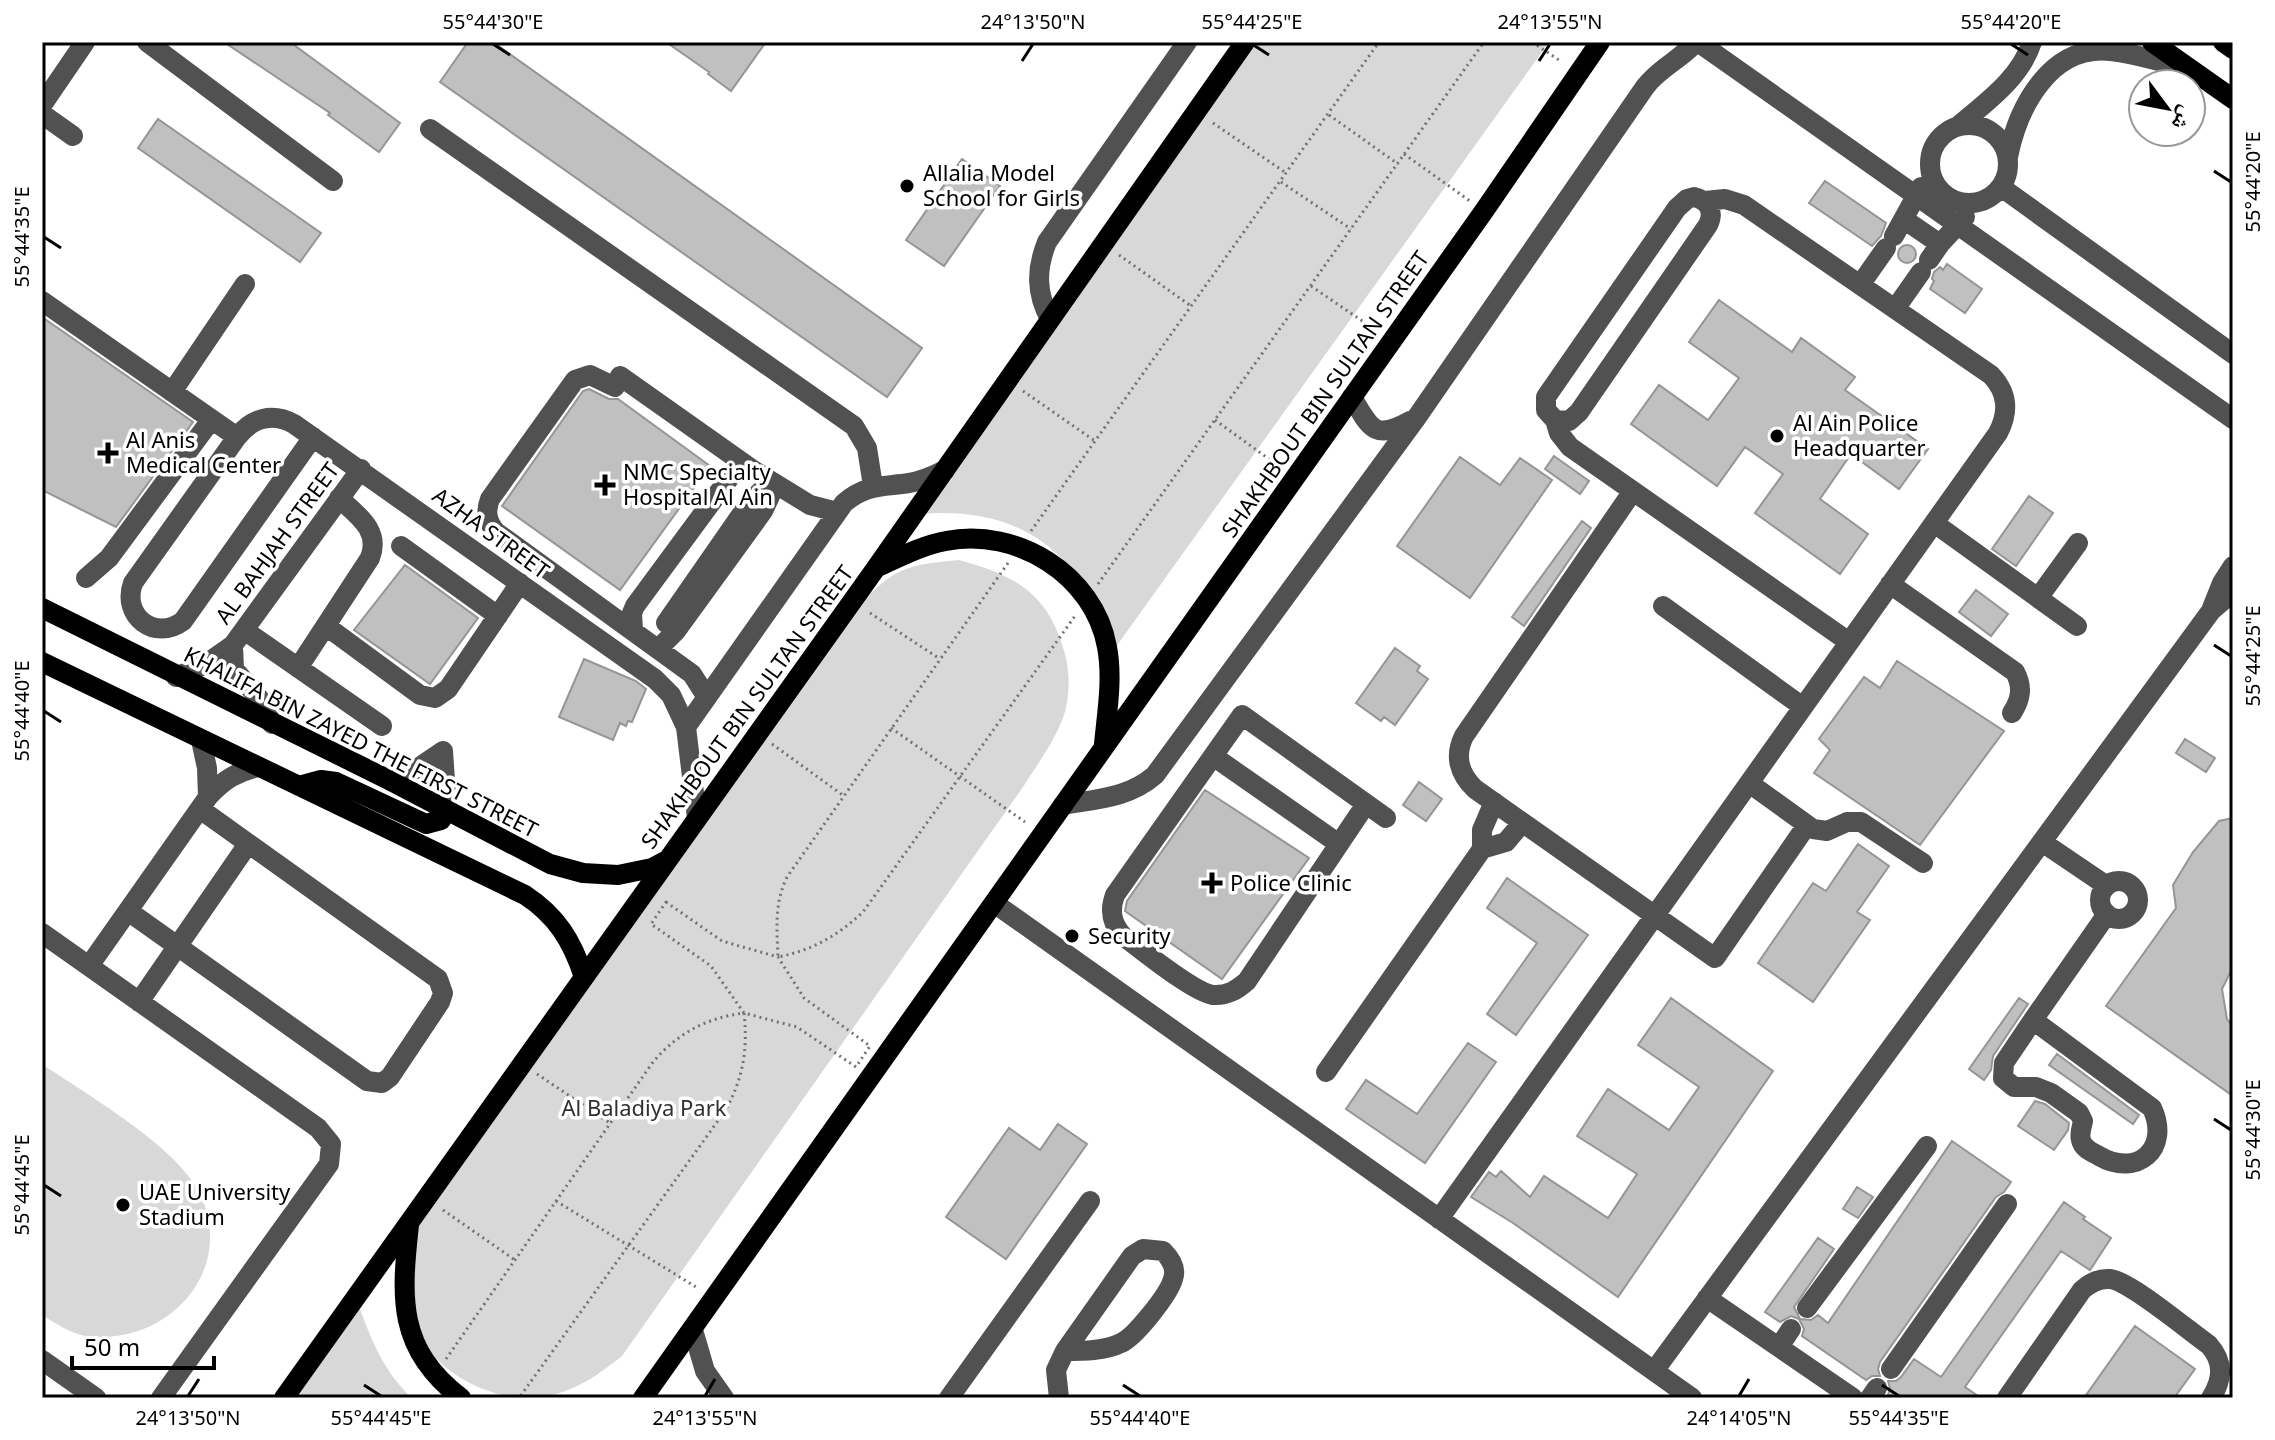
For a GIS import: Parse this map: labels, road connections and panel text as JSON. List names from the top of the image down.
{
  "streets": {
    "main road": ["SHAKHBOUT BIN SULTAN STREET", "KHALIFA BIN ZAYED THE FIRST STREET"],
    "street": ["AZHA STREET", "AL BAHJAH STREET"]
  },
  "crossings": [
    ["SHAKHBOUT BIN SULTAN STREET", "AZHA STREET"],
    ["SHAKHBOUT BIN SULTAN STREET", "KHALIFA BIN ZAYED THE FIRST STREET"],
    ["AZHA STREET", "AL BAHJAH STREET"],
    ["AL BAHJAH STREET", "KHALIFA BIN ZAYED THE FIRST STREET"]
  ],
  "parks": ["Al Baladiya Park"],
  "places": {
    "other": [
      "Allalia Model School for Girls",
      "Al Ain Police Headquarter",
      "Security",
      "UAE University Stadium"
    ],
    "health": ["Al Anis Medical Center", "NMC Specialty Hospital Al Ain", "Police Clinic"]
  },
  "scale_bar": "50 m",
  "north": "bottom right",
  "coordinates": [
    "55°44'30\"E",
    "24°13'50\"N",
    "55°44'25\"E",
    "24°13'55\"N",
    "55°44'20\"E",
    "55°44'35\"E",
    "55°44'40\"E",
    "55°44'45\"E",
    "24°14'05\"N"
  ]
}
